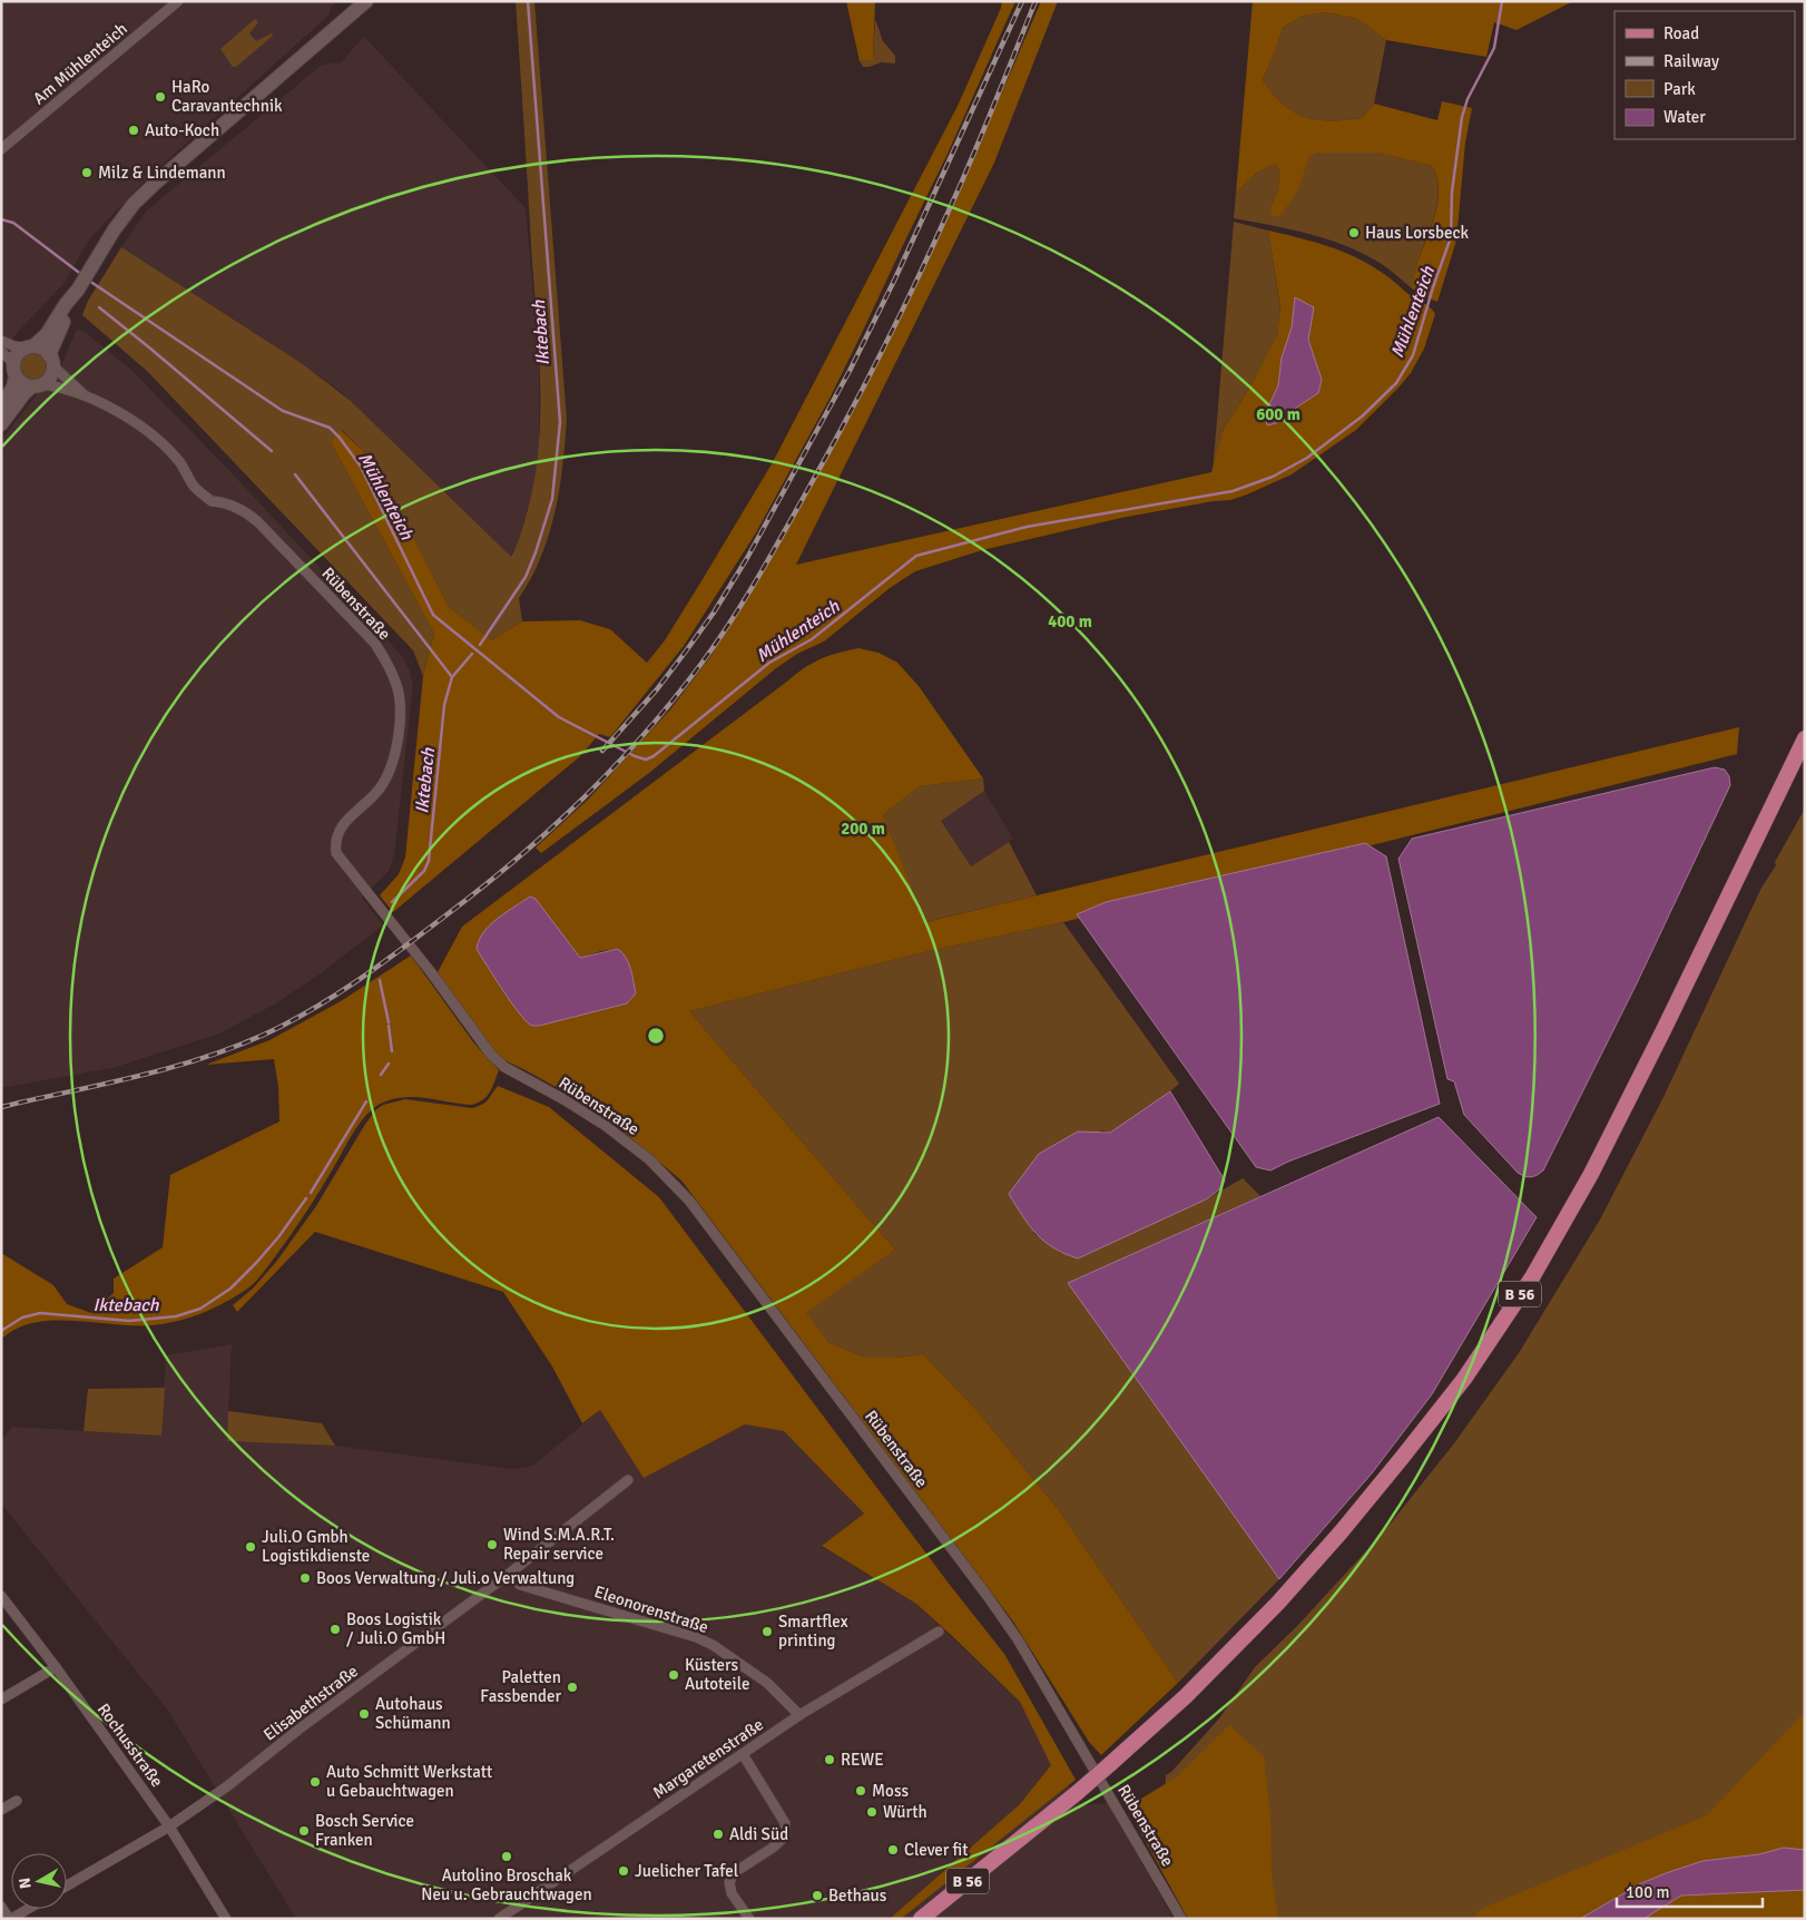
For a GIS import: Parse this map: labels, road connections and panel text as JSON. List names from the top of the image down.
{
  "streets": {
    "main road": ["B 56"],
    "street": [
      "Am Mühlenteich",
      "Rübenstraße",
      "Eleonorenstraße",
      "Elisabethstraße",
      "Rochusstraße",
      "Margaretenstraße"
    ]
  },
  "crossings": [
    ["Eleonorenstraße", "Elisabethstraße"],
    ["Eleonorenstraße", "Margaretenstraße"],
    ["Elisabethstraße", "Rochusstraße"]
  ],
  "water": ["Mühlenteich", "Iktebach"],
  "places": [
    "HaRo Caravantechnik",
    "Auto-Koch",
    "Milz & Lindemann",
    "Haus Lorsbeck",
    "Wind S.M.A.R.T. Repair service",
    "Juli.O Gmbh Logistikdienste",
    "Boos Verwaltung / Juli.o Verwaltung",
    "Boos Logistik / Juli.O GmbH",
    "Smartflex printing",
    "Küsters Autoteile",
    "Paletten Fassbender",
    "Autohaus Schümann",
    "REWE",
    "Auto Schmitt Werkstatt u Gebauchtwagen",
    "Moss",
    "Würth",
    "Bosch Service Franken",
    "Aldi Süd",
    "Clever fit",
    "Autolino Broschak Neu u. Gebrauchtwagen",
    "Juelicher Tafel",
    "Bethaus"
  ],
  "legend": [
    "Road",
    "Railway",
    "Park",
    "Water"
  ],
  "scale_bar": "100 m",
  "north": "left",
  "rings": ["600 m", "400 m", "200 m"]
}
